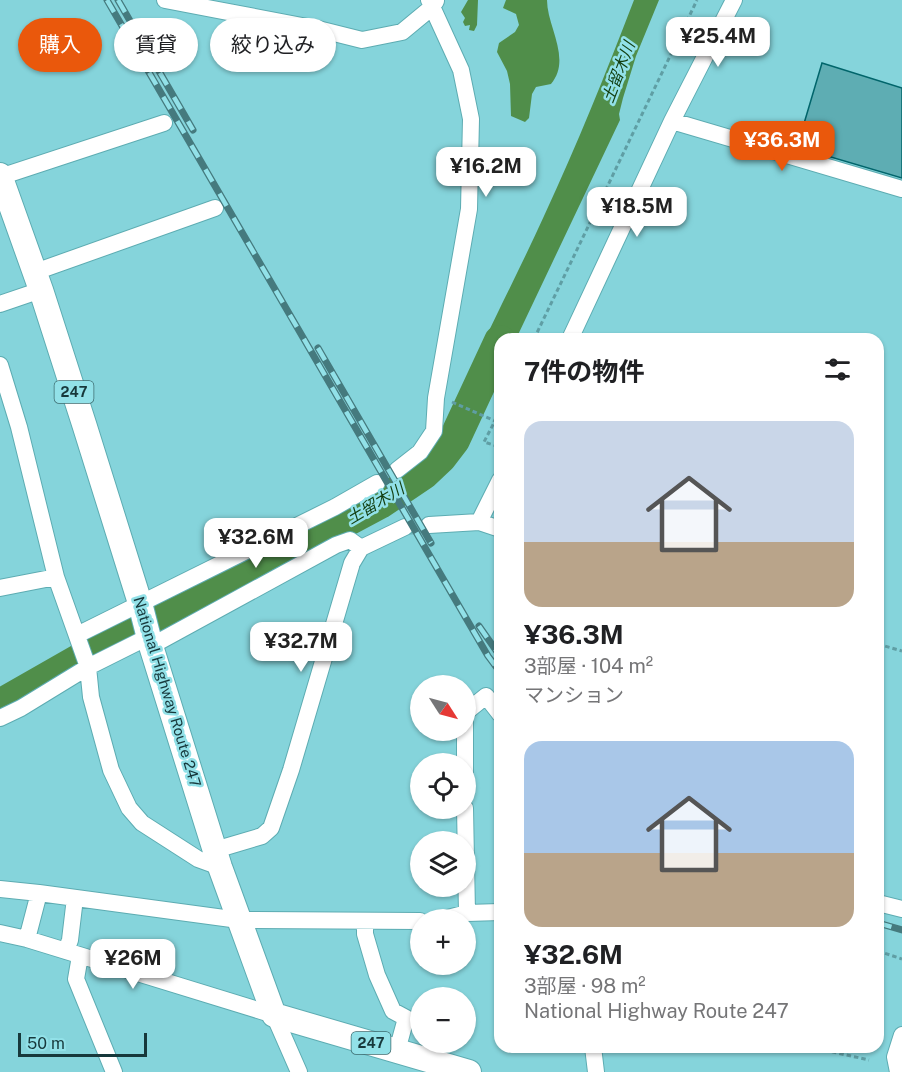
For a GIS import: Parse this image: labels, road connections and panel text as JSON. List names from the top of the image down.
{
  "streets": {
    "highway": ["247", "National Highway Route 247"]
  },
  "crossings": [
    ["247", "National Highway Route 247"]
  ],
  "water": ["土留木川"],
  "scale_bar": "50 m",
  "north": "bottom right",
  "page": {
    "price": [
      "¥25.4M",
      "¥36.3M",
      "¥16.2M",
      "¥18.5M",
      "¥32.6M",
      "¥32.7M",
      "¥26M"
    ],
    "chip": ["購入", "賃貸", "絞り込み"],
    "heading": "7件の物件",
    "list": [
      {
        "name": "¥36.3M",
        "note": "3部屋 · 104 m² · マンション"
      },
      {
        "name": "¥32.6M",
        "note": "3部屋 · 98 m² · National Highway Route 247"
      }
    ],
    "map_buttons": ["+", "−"],
    "scale": "50 m"
  }
}
